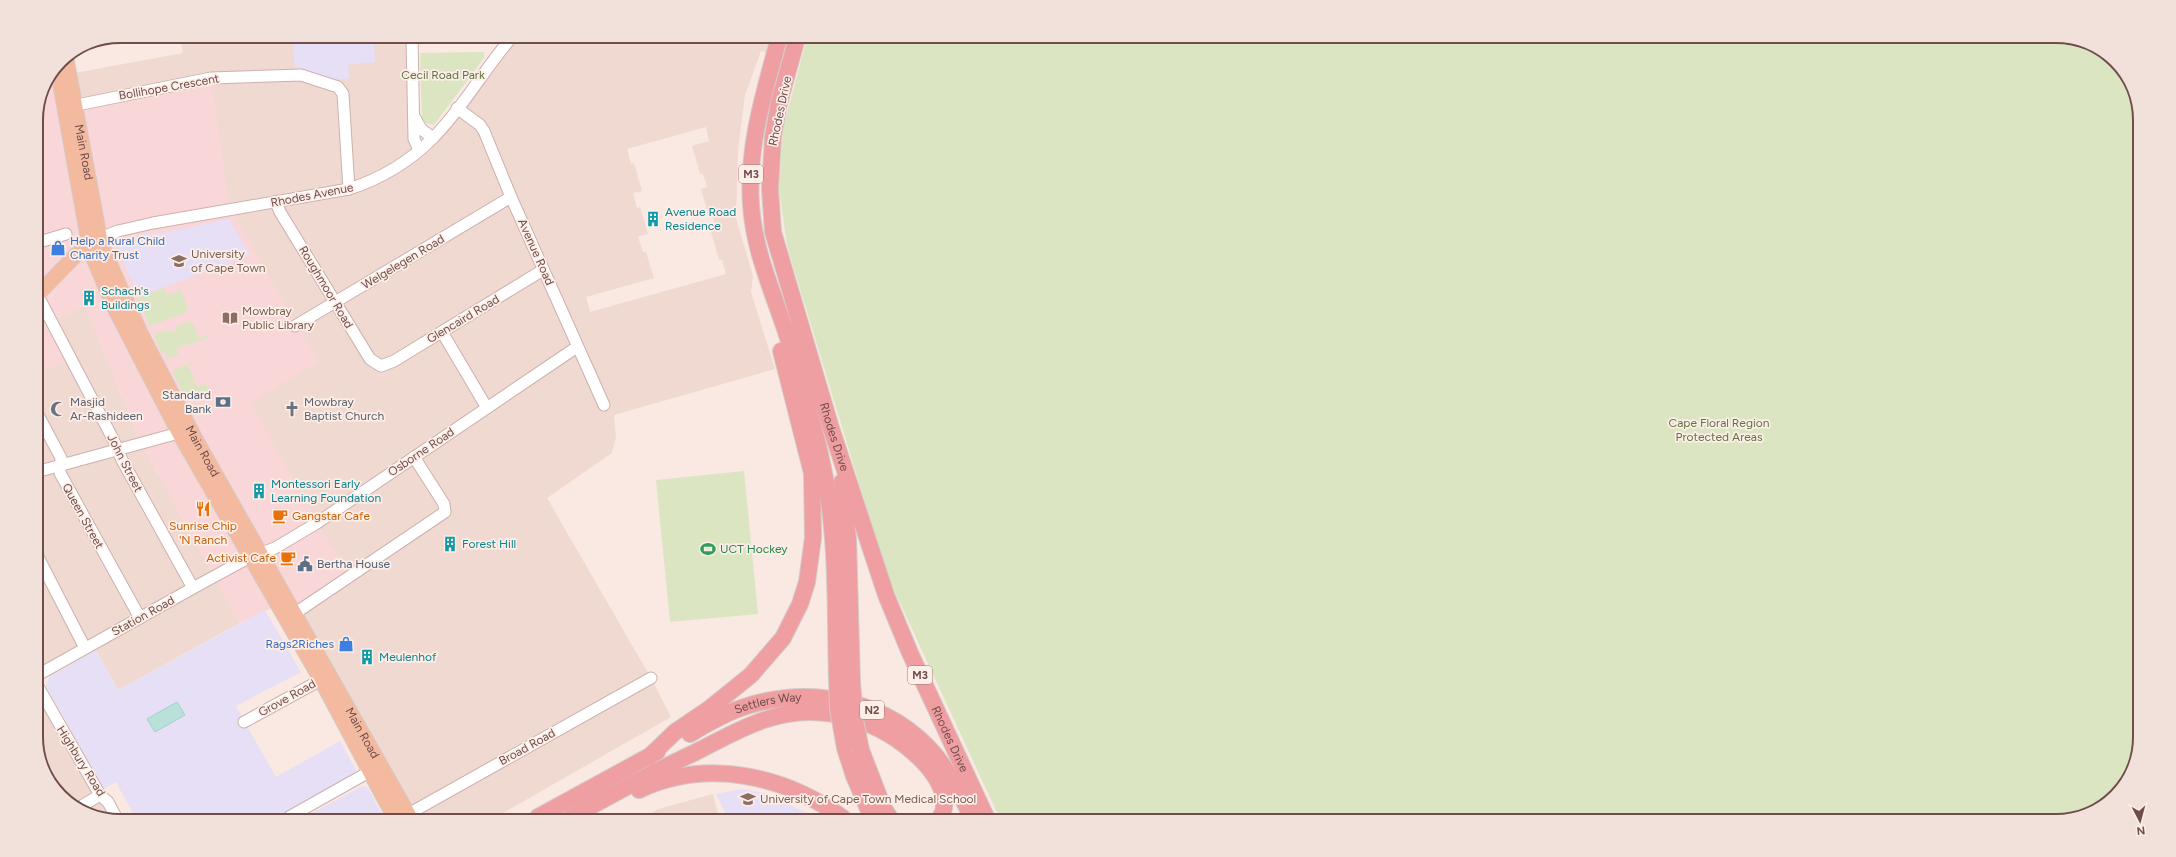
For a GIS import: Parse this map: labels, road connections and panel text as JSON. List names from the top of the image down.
{
  "streets": {
    "highway": [
      "Rhodes Drive",
      "M3",
      "Settlers Way",
      "N2"
    ],
    "main road": ["Main Road"],
    "street": [
      "Bollihope Crescent",
      "Rhodes Avenue",
      "Avenue Road",
      "Welgelegen Road",
      "Roughmoor Road",
      "Glencaird Road",
      "Osborne Road",
      "John Street",
      "Queen Street",
      "Station Road",
      "Grove Road",
      "Broad Road",
      "Highbury Road"
    ]
  },
  "crossings": [
    ["Bollihope Crescent", "Main Road"],
    ["Bollihope Crescent", "Rhodes Avenue"],
    ["Main Road", "Rhodes Avenue"],
    ["Main Road", "Osborne Road"],
    ["Main Road", "Station Road"],
    ["Main Road", "Grove Road"],
    ["Rhodes Avenue", "Avenue Road"],
    ["Rhodes Avenue", "Roughmoor Road"],
    ["Avenue Road", "Welgelegen Road"],
    ["Avenue Road", "Glencaird Road"],
    ["Avenue Road", "Osborne Road"],
    ["Welgelegen Road", "Roughmoor Road"],
    ["Roughmoor Road", "Glencaird Road"],
    ["Osborne Road", "Station Road"],
    ["John Street", "Station Road"],
    ["Queen Street", "Station Road"]
  ],
  "parks": ["Cecil Road Park", "Cape Floral Region Protected Areas"],
  "places": {
    "building": [
      "Avenue Road Residence",
      "Schach's Buildings",
      "Montessori Early Learning Foundation",
      "Forest Hill",
      "Meulenhof"
    ],
    "shop": ["Help a Rural Child Charity Trust", "Rags2Riches"],
    "school or university": ["University of Cape Town", "University of Cape Town Medical School"],
    "library": ["Mowbray Public Library"],
    "bank": ["Standard Bank"],
    "mosque": ["Masjid Ar-Rashideen"],
    "church": ["Mowbray Baptist Church"],
    "restaurant": ["Sunrise Chip 'N Ranch"],
    "cafe": ["Gangstar Cafe", "Activist Cafe"],
    "sports": ["UCT Hockey"],
    "public building": ["Bertha House"]
  },
  "north": "bottom"
}
